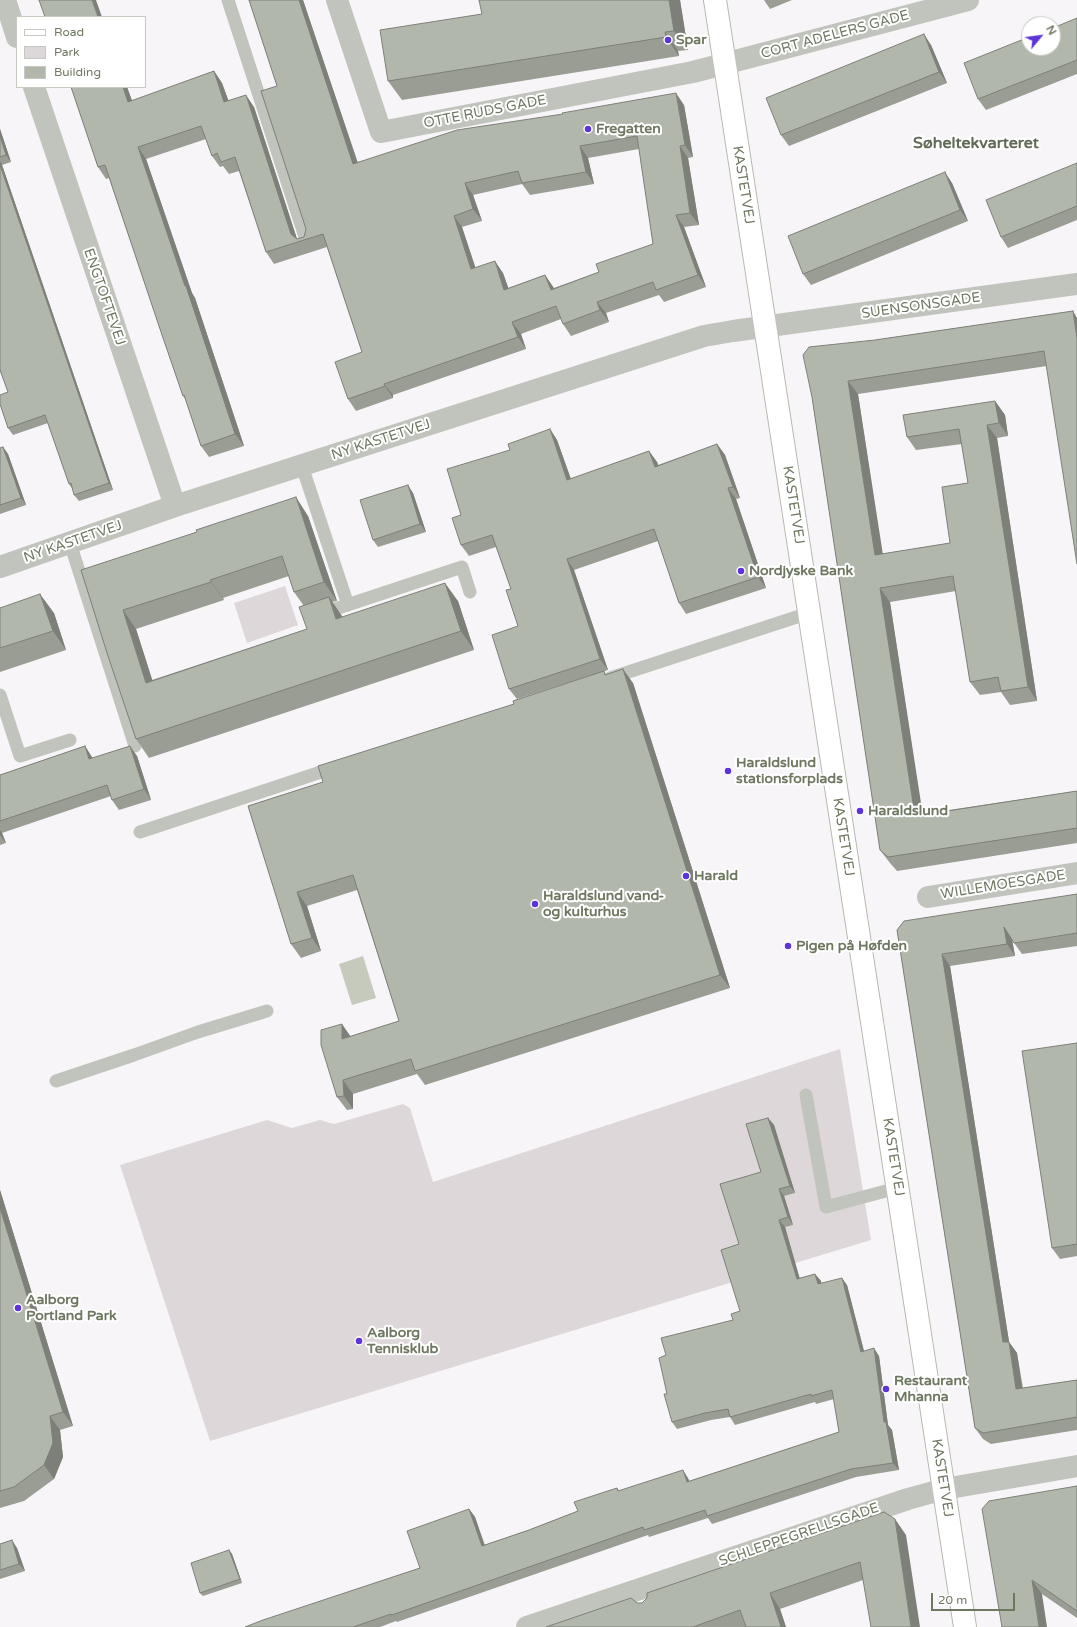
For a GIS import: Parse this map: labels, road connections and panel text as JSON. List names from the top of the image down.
{
  "streets": {
    "street": [
      "CORT ADELERS GADE",
      "OTTE RUDS GADE",
      "KASTETVEJ",
      "ENGTOFTEVEJ",
      "SUENSONSGADE",
      "NY KASTETVEJ",
      "WILLEMOESGADE",
      "SCHLEPPEGRELLSGADE"
    ]
  },
  "crossings": [
    ["CORT ADELERS GADE", "OTTE RUDS GADE"],
    ["CORT ADELERS GADE", "KASTETVEJ"],
    ["OTTE RUDS GADE", "KASTETVEJ"],
    ["KASTETVEJ", "SUENSONSGADE"],
    ["KASTETVEJ", "NY KASTETVEJ"],
    ["KASTETVEJ", "SCHLEPPEGRELLSGADE"],
    ["ENGTOFTEVEJ", "NY KASTETVEJ"],
    ["SUENSONSGADE", "NY KASTETVEJ"]
  ],
  "districts": ["Søheltekvarteret"],
  "places": [
    "Spar",
    "Fregatten",
    "Nordjyske Bank",
    "Haraldslund stationsforplads",
    "Haraldslund",
    "Harald",
    "Haraldslund vand- og kulturhus",
    "Pigen på Høfden",
    "Aalborg Portland Park",
    "Aalborg Tennisklub",
    "Restaurant Mhanna"
  ],
  "legend": ["Road", "Park", "Building"],
  "scale_bar": "20 m",
  "north": "top right"
}
